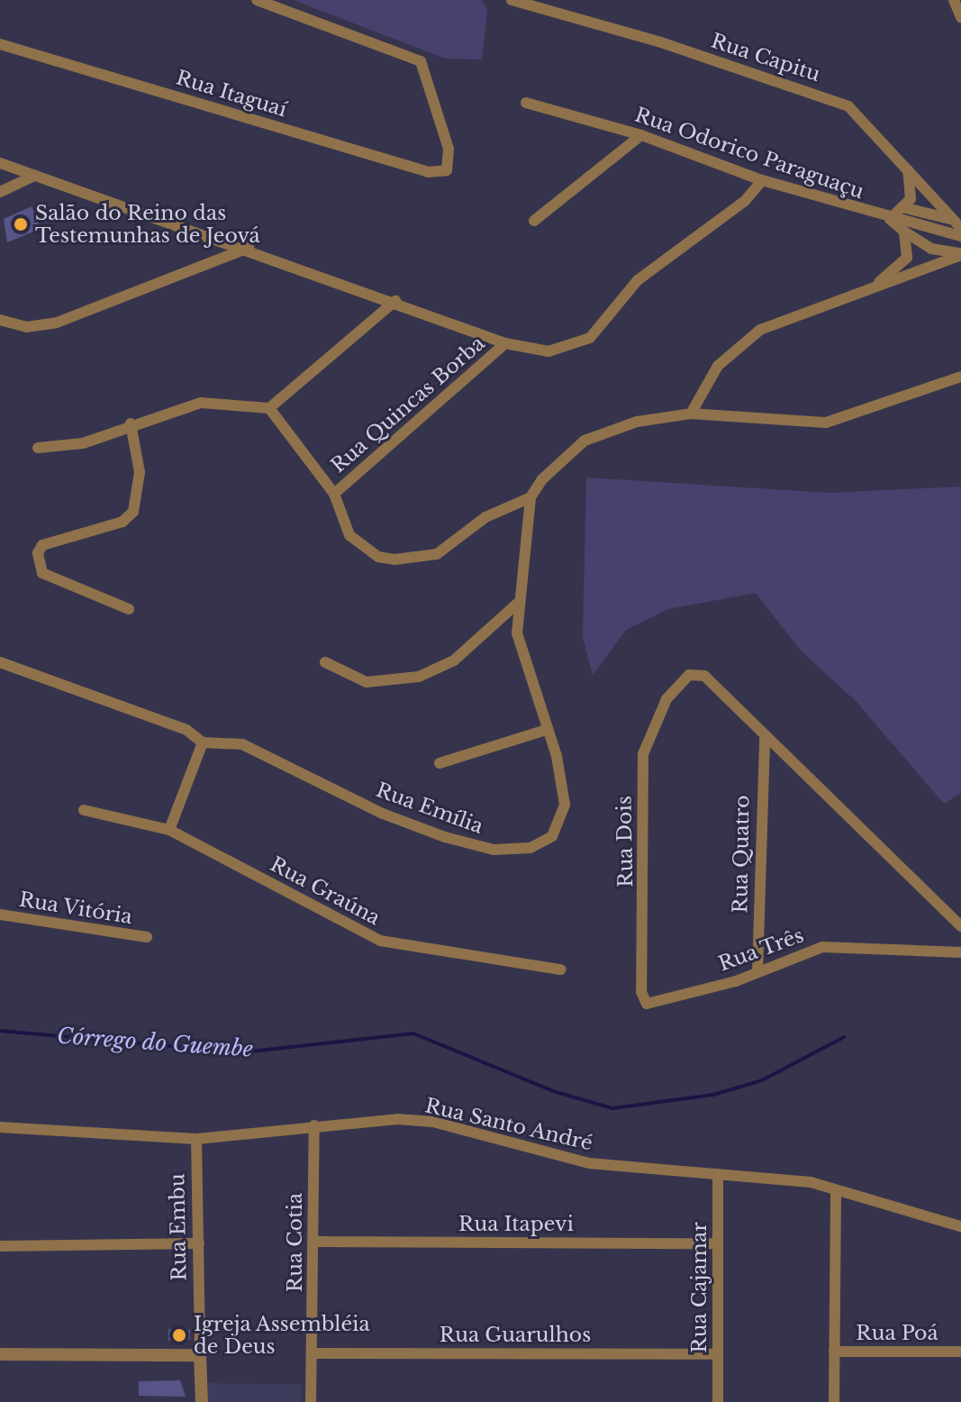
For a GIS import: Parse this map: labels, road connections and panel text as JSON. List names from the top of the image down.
{
  "streets": {
    "street": [
      "Rua Capitu",
      "Rua Itaguaí",
      "Rua Odorico Paraguaçu",
      "Rua Quincas Borba",
      "Rua Emília",
      "Rua Dois",
      "Rua Quatro",
      "Rua Graúna",
      "Rua Vitória",
      "Rua Três",
      "Rua Santo André",
      "Rua Itapevi",
      "Rua Embu",
      "Rua Cotia",
      "Rua Cajamar",
      "Rua Poá",
      "Rua Guarulhos"
    ]
  },
  "crossings": [
    ["Rua Dois", "Rua Quatro"],
    ["Rua Dois", "Rua Três"],
    ["Rua Quatro", "Rua Três"],
    ["Rua Santo André", "Rua Embu"],
    ["Rua Santo André", "Rua Cotia"],
    ["Rua Santo André", "Rua Cajamar"],
    ["Rua Itapevi", "Rua Cotia"],
    ["Rua Itapevi", "Rua Cajamar"],
    ["Rua Cotia", "Rua Guarulhos"],
    ["Rua Cajamar", "Rua Guarulhos"]
  ],
  "water": ["Córrego do Guembe"],
  "places": ["Salão do Reino das Testemunhas de Jeová", "Igreja Assembléia de Deus"]
}
